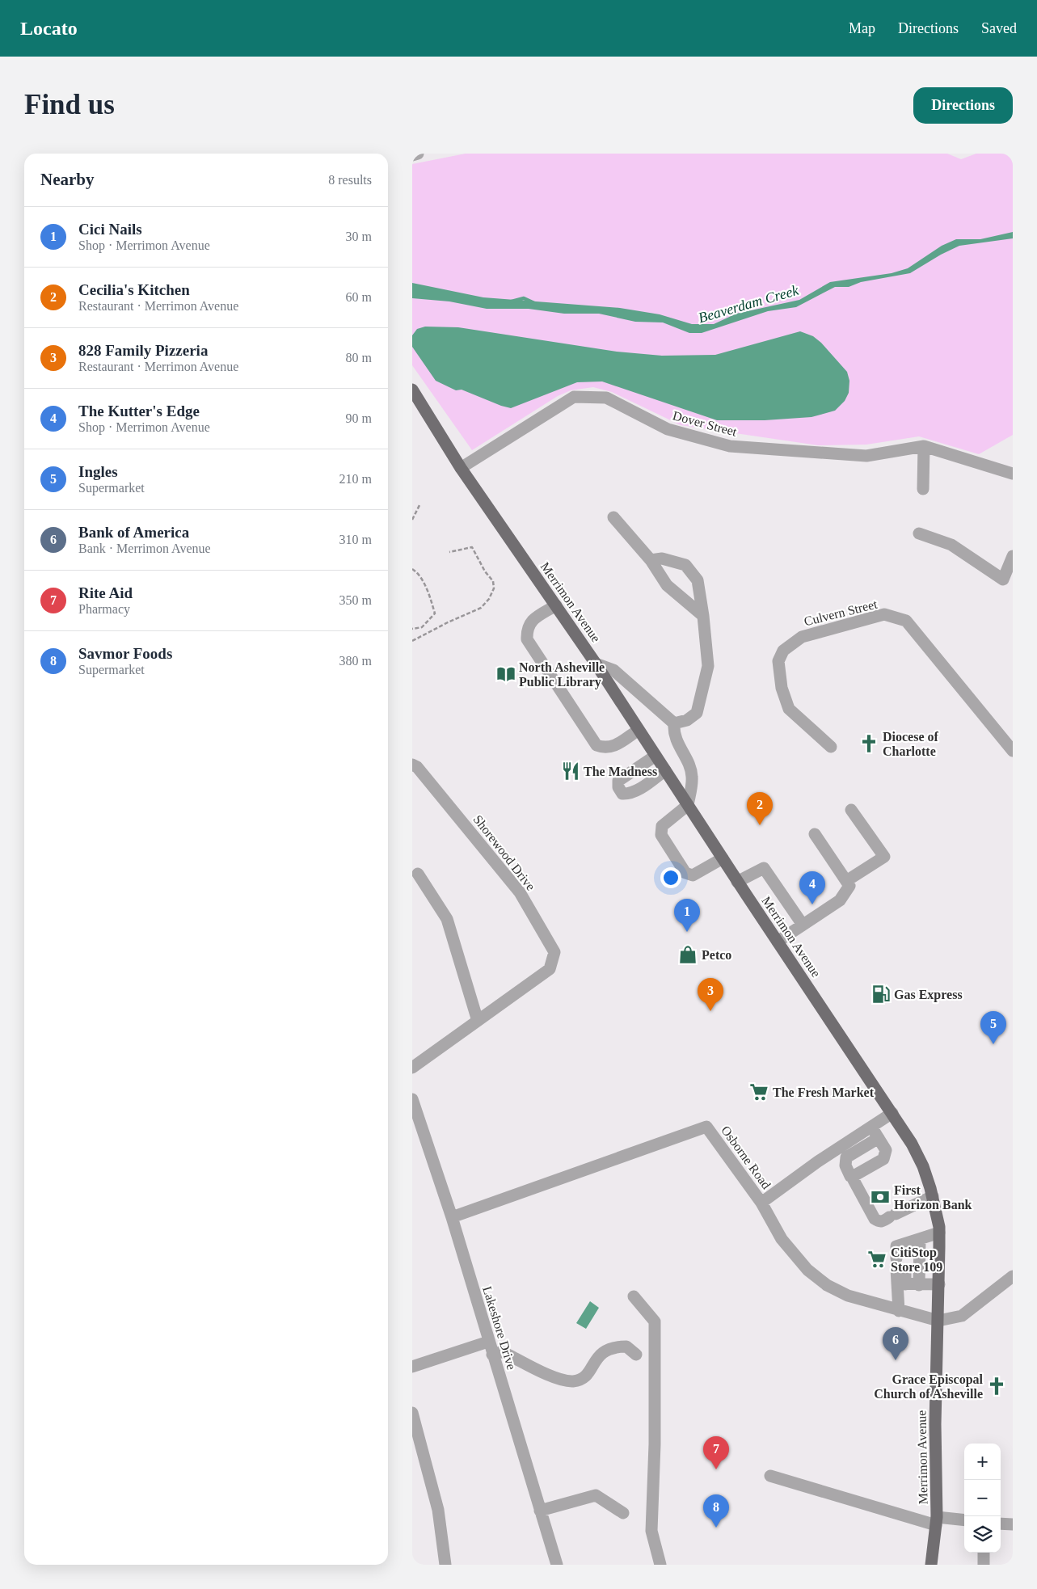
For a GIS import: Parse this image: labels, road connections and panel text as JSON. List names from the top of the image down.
{
  "streets": {
    "main road": ["Merrimon Avenue"],
    "street": [
      "Dover Street",
      "Culvern Street",
      "Shorewood Drive",
      "Osborne Road",
      "Lakeshore Drive"
    ]
  },
  "crossings": [
    ["Dover Street", "Merrimon Avenue"],
    ["Merrimon Avenue", "Osborne Road"],
    ["Osborne Road", "Lakeshore Drive"]
  ],
  "water": ["Beaverdam Creek"],
  "places": {
    "library": ["North Asheville Public Library"],
    "church": ["Diocese of Charlotte", "Grace Episcopal Church of Asheville"],
    "restaurant": ["The Madness"],
    "shop": ["Petco"],
    "fuel station": ["Gas Express"],
    "supermarket": ["The Fresh Market", "CitiStop Store 109"],
    "bank": ["First Horizon Bank"]
  },
  "page": {
    "header": "Locato",
    "nav": ["Map", "Directions", "Saved"],
    "buttons": "Directions",
    "title": "Find us",
    "heading": ["Nearby", "8 results"],
    "list": [
      {
        "mark": "1",
        "name": "Cici Nails",
        "note": "Shop · Merrimon Avenue",
        "value": "30 m"
      },
      {
        "mark": "2",
        "name": "Cecilia's Kitchen",
        "note": "Restaurant · Merrimon Avenue",
        "value": "60 m"
      },
      {
        "mark": "3",
        "name": "828 Family Pizzeria",
        "note": "Restaurant · Merrimon Avenue",
        "value": "80 m"
      },
      {
        "mark": "4",
        "name": "The Kutter's Edge",
        "note": "Shop · Merrimon Avenue",
        "value": "90 m"
      },
      {
        "mark": "5",
        "name": "Ingles",
        "note": "Supermarket",
        "value": "210 m"
      },
      {
        "mark": "6",
        "name": "Bank of America",
        "note": "Bank · Merrimon Avenue",
        "value": "310 m"
      },
      {
        "mark": "7",
        "name": "Rite Aid",
        "note": "Pharmacy",
        "value": "350 m"
      },
      {
        "mark": "8",
        "name": "Savmor Foods",
        "note": "Supermarket",
        "value": "380 m"
      }
    ],
    "pins": [
      "2",
      "4",
      "1",
      "3",
      "5",
      "6",
      "7",
      "8"
    ],
    "map_buttons": ["+", "−"]
  }
}
